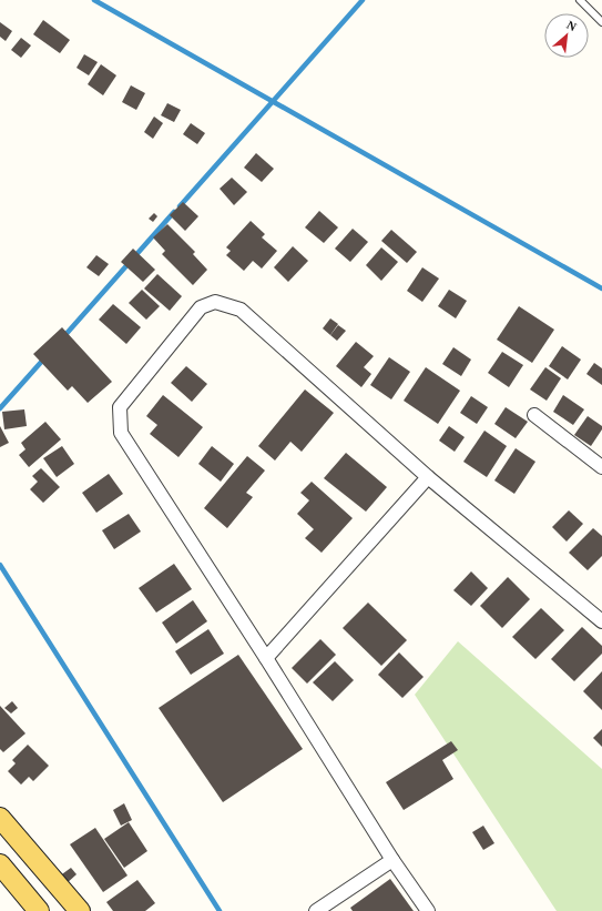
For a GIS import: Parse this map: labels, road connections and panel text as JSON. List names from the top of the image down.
{
  "north": "top right"
}
